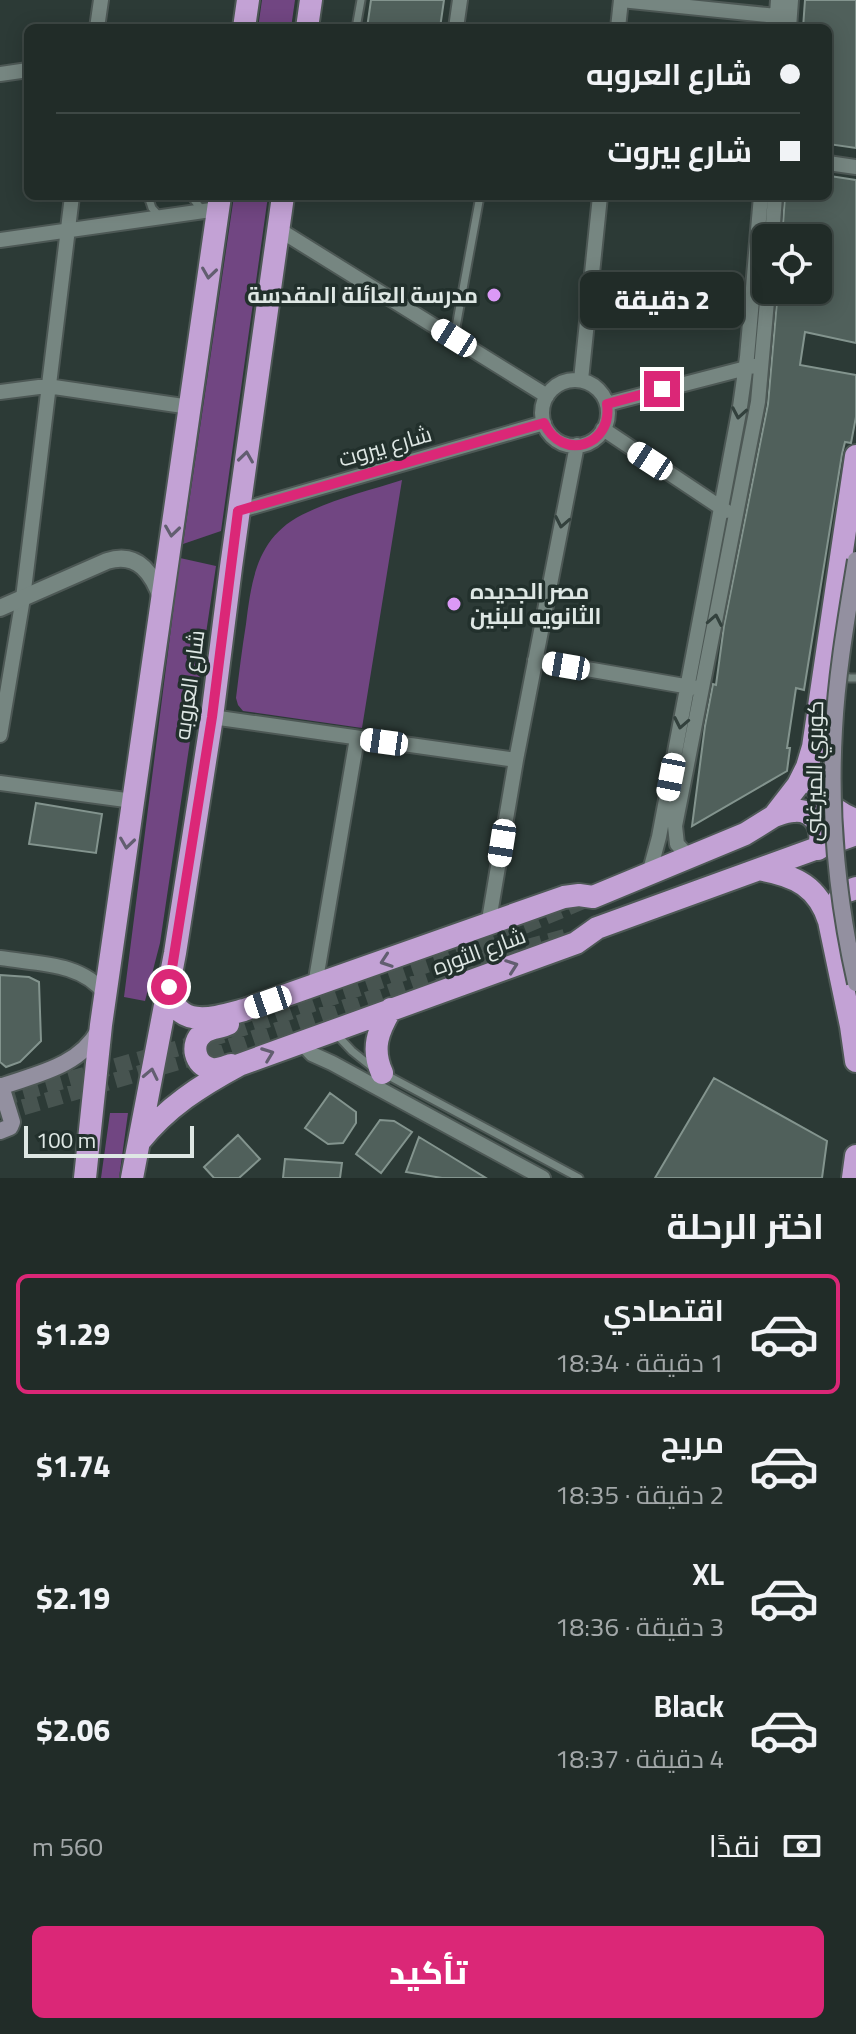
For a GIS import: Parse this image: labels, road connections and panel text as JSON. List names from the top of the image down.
{
  "streets": {
    "highway": ["شارع العروبه", "شارع الثوره"],
    "main road": ["كوبري الميرغنى"],
    "street": ["شارع بيروت"]
  },
  "crossings": [
    ["شارع بيروت", "شارع العروبه"],
    ["شارع العروبه", "شارع الثوره"]
  ],
  "places": ["مدرسة العائلة المقدسة", "مصر الجديده الثانويه للبنين"],
  "scale_bar": "100 m",
  "page": {
    "banner": ["شارع العروبه", "شارع بيروت"],
    "bubble": "2 دقيقة",
    "scale": "100 m",
    "heading": "اختر الرحلة",
    "list": [
      {
        "name": "اقتصادي",
        "note": "1 دقيقة · 18:34",
        "value": "$1.29"
      },
      {
        "name": "مريح",
        "note": "2 دقيقة · 18:35",
        "value": "$1.74"
      },
      {
        "name": "XL",
        "note": "3 دقيقة · 18:36",
        "value": "$2.19"
      },
      {
        "name": "Black",
        "note": "4 دقيقة · 18:37",
        "value": "$2.06"
      }
    ],
    "pay": ["نقدًا", "560 m"],
    "buttons": "تأكيد"
  }
}
